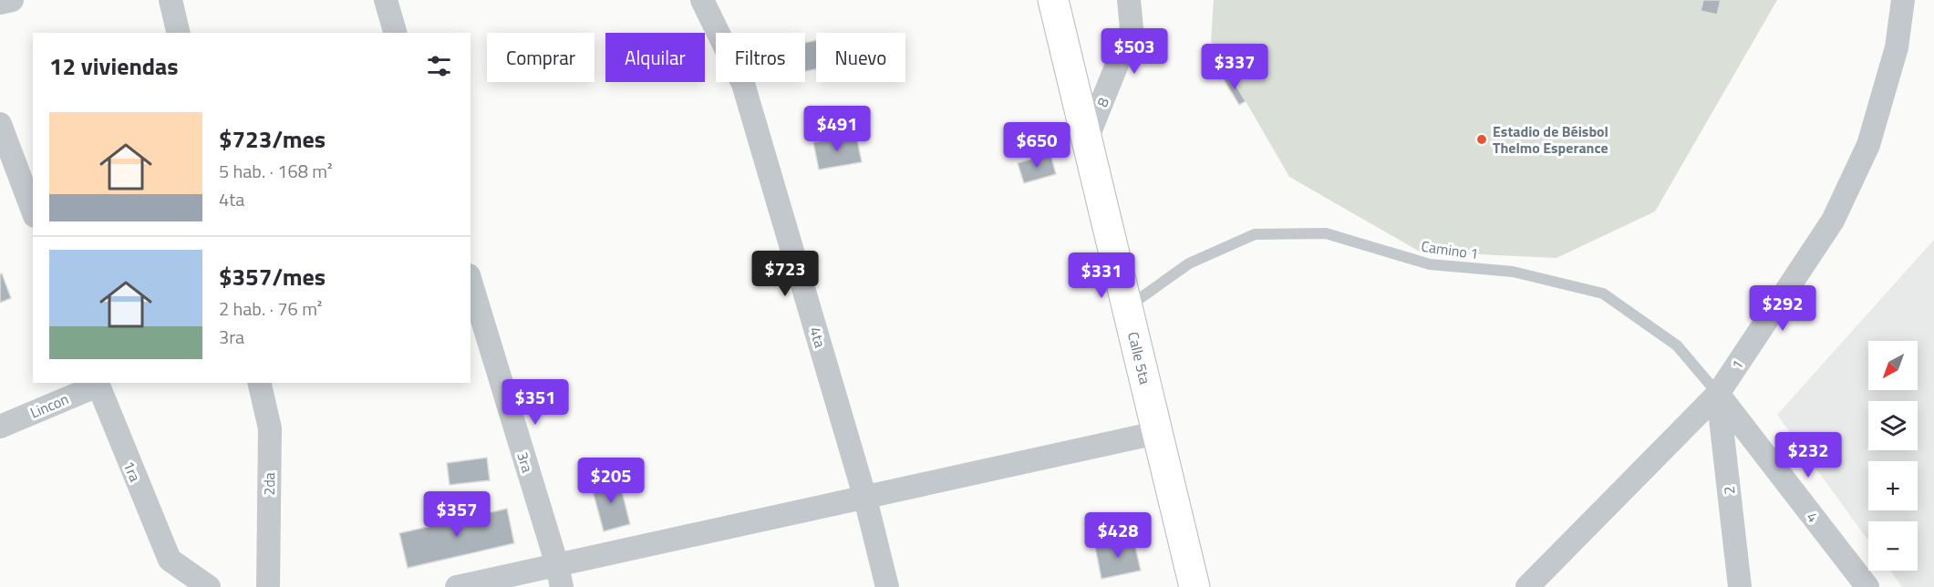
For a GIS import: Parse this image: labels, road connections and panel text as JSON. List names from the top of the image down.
{
  "streets": {
    "street": [
      "8",
      "4ta",
      "Calle 5ta",
      "1",
      "Lincon",
      "3ra",
      "1ra",
      "2da",
      "2",
      "4"
    ],
    "lane": ["Camino 1"]
  },
  "crossings": [
    ["8", "Calle 5ta"],
    ["Camino 1", "Calle 5ta"],
    ["Camino 1", "1"],
    ["Camino 1", "2"],
    ["Camino 1", "4"],
    ["1", "2"],
    ["1", "4"],
    ["Lincon", "1ra"],
    ["2", "4"]
  ],
  "places": ["Estadio de Béisbol Thelmo Esperance"],
  "north": "bottom left",
  "page": {
    "price": [
      "$503",
      "$337",
      "$491",
      "$650",
      "$723",
      "$331",
      "$292",
      "$351",
      "$232",
      "$205",
      "$357",
      "$428"
    ],
    "chip": [
      "Comprar",
      "Alquilar",
      "Filtros",
      "Nuevo"
    ],
    "heading": "12 viviendas",
    "list": [
      {
        "name": "$723/mes",
        "note": "5 hab. · 168 m² · 4ta"
      },
      {
        "name": "$357/mes",
        "note": "2 hab. · 76 m² · 3ra"
      }
    ],
    "map_buttons": ["+", "−"]
  }
}
